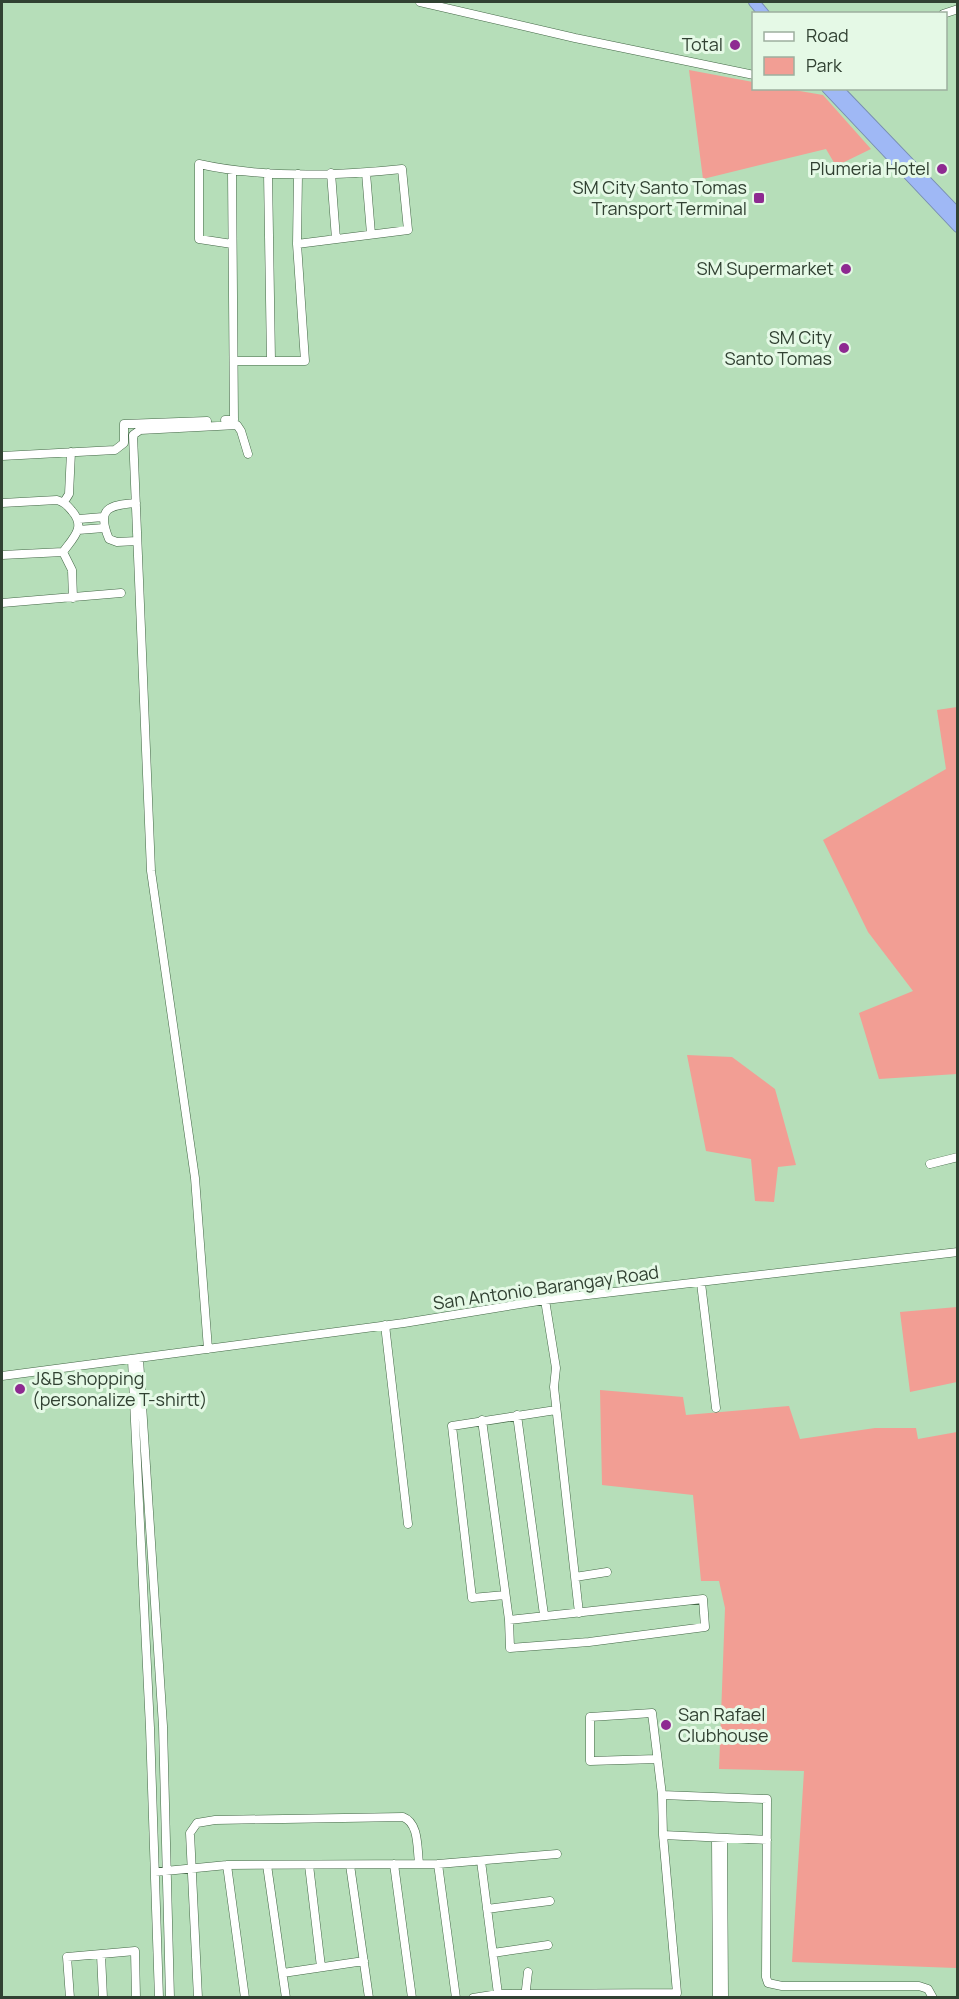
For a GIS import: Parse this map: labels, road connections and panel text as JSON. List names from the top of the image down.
{
  "streets": {
    "street": ["San Antonio Barangay Road"]
  },
  "places": {
    "other": [
      "Total",
      "Plumeria Hotel",
      "SM Supermarket",
      "SM City Santo Tomas",
      "J&B shopping (personalize T-shirtt)",
      "San Rafael Clubhouse"
    ],
    "transit": ["SM City Santo Tomas Transport Terminal"]
  },
  "legend": ["Road", "Park"]
}
